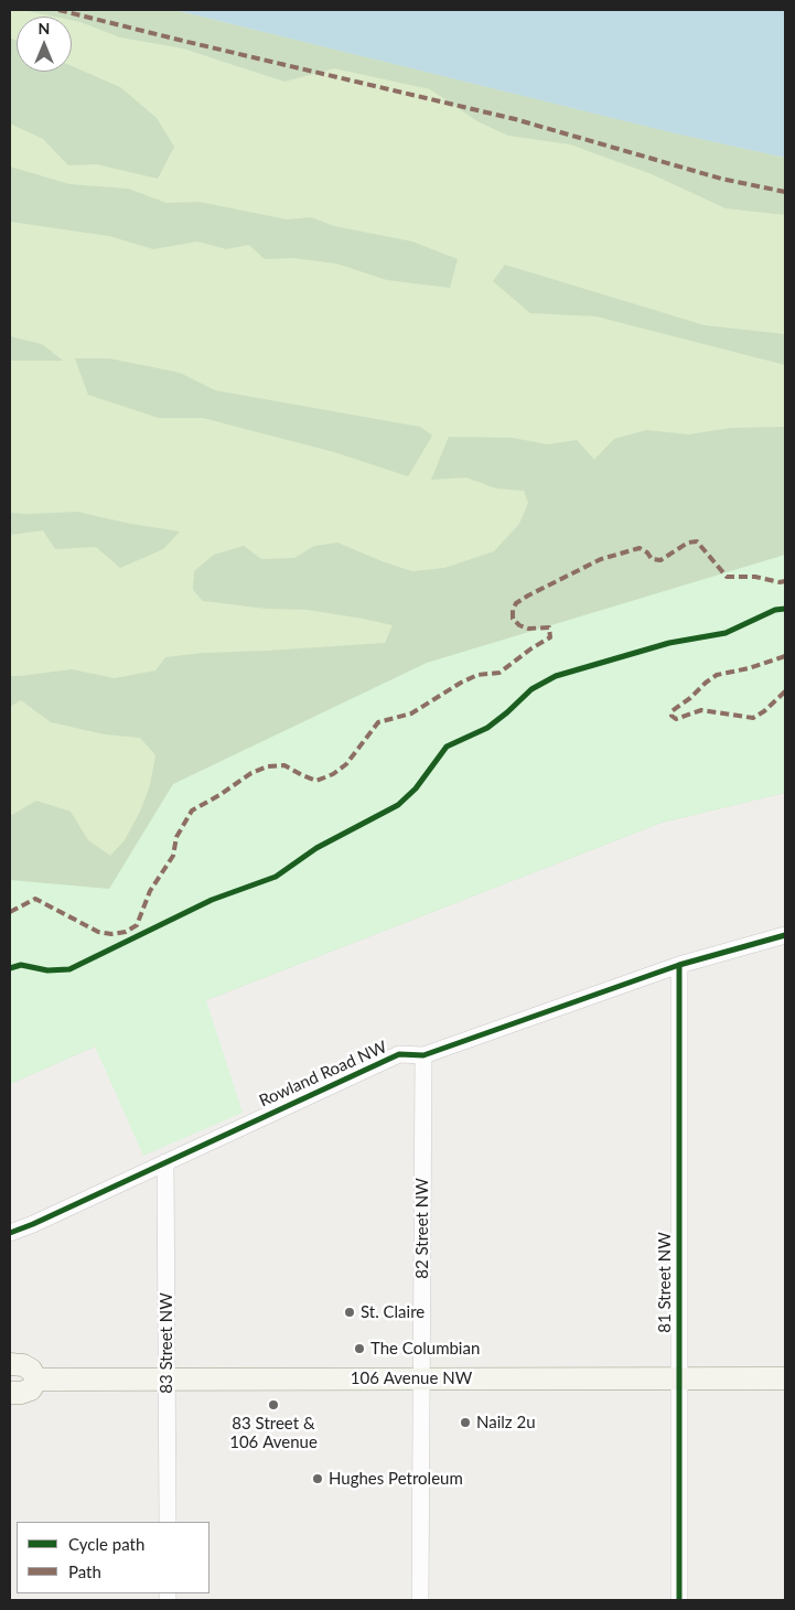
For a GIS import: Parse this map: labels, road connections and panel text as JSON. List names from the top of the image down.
{
  "streets": {
    "main road": ["106 Avenue NW"],
    "street": [
      "Rowland Road NW",
      "82 Street NW",
      "81 Street NW",
      "83 Street NW"
    ]
  },
  "crossings": [
    ["Rowland Road NW", "82 Street NW"],
    ["Rowland Road NW", "81 Street NW"],
    ["Rowland Road NW", "83 Street NW"],
    ["82 Street NW", "106 Avenue NW"],
    ["81 Street NW", "106 Avenue NW"],
    ["83 Street NW", "106 Avenue NW"]
  ],
  "places": [
    "St. Claire",
    "The Columbian",
    "83 Street & 106 Avenue",
    "Nailz 2u",
    "Hughes Petroleum"
  ],
  "legend": ["Cycle path", "Path"],
  "north": "top"
}
